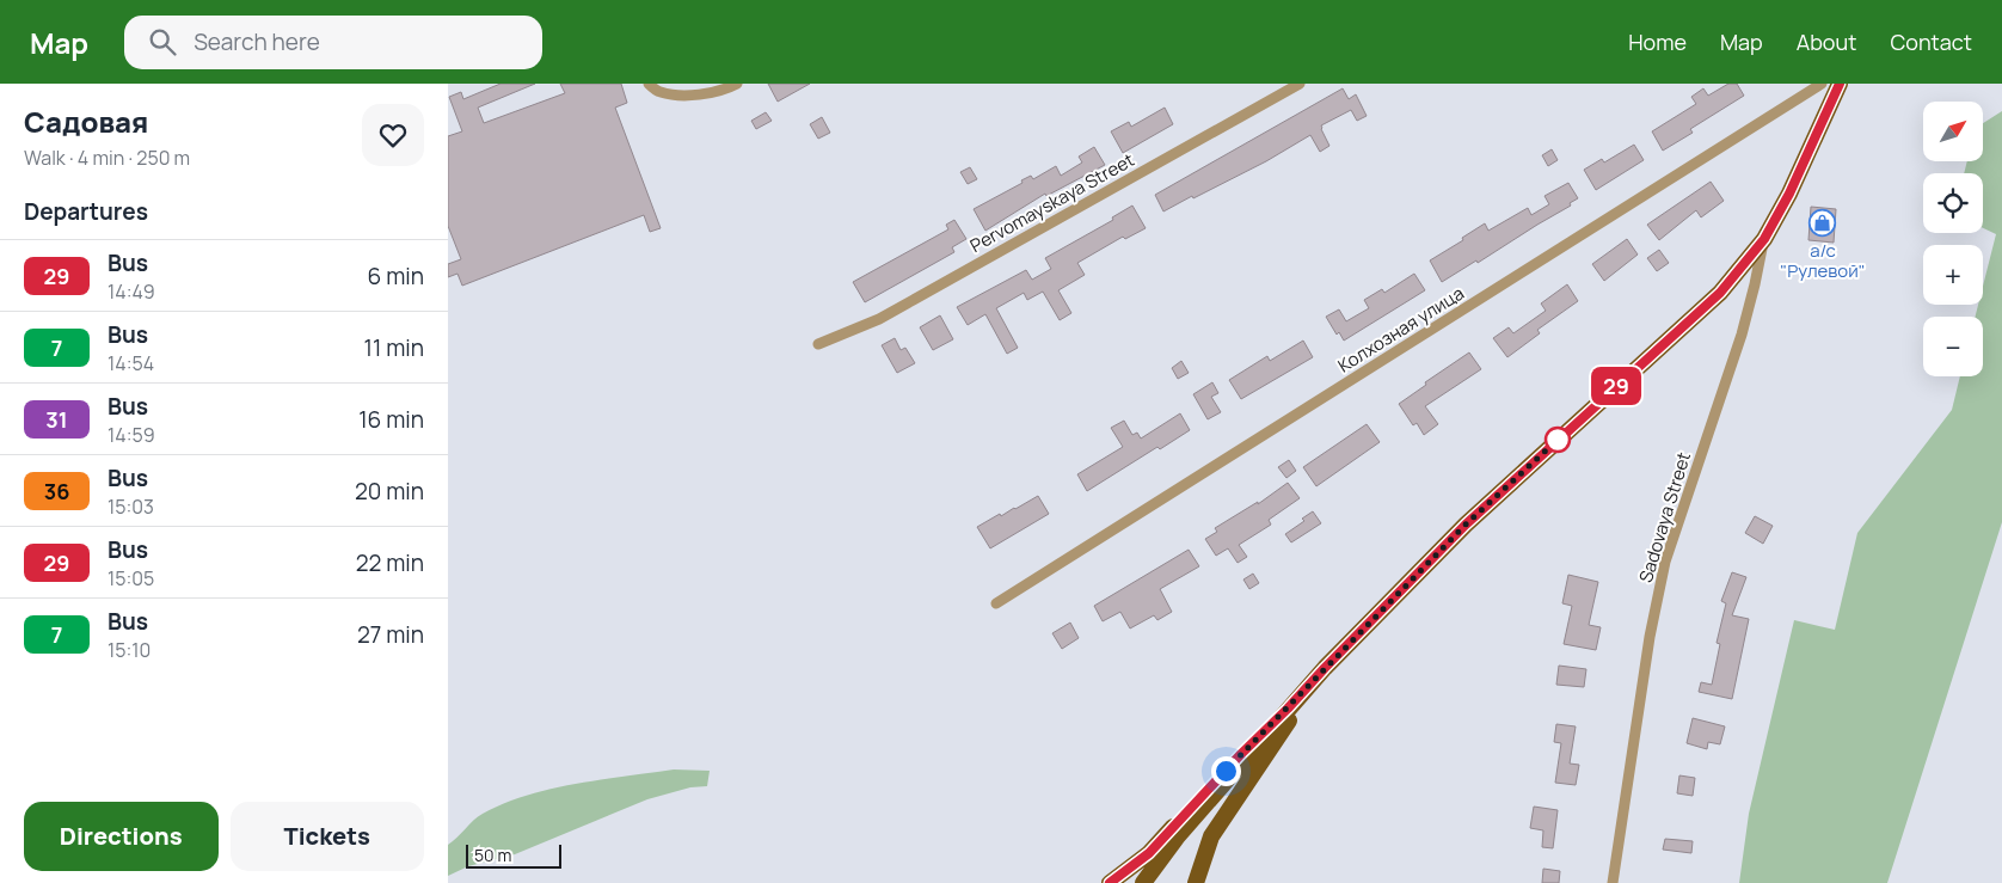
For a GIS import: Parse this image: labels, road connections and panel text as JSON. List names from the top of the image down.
{
  "streets": {
    "street": ["Pervomayskaya Street", "Колхозная улица", "Sadovaya Street"]
  },
  "places": {
    "shop": ["а/с \"Рулевой\""]
  },
  "lines": ["bus line 29"],
  "scale_bar": "50 m",
  "north": "top right",
  "page": {
    "header": "Map",
    "search": "Search here",
    "nav": [
      "Home",
      "Map",
      "About",
      "Contact"
    ],
    "heading": [
      ["Садовая", "Walk · 4 min · 250 m"],
      "Departures"
    ],
    "on_map": "29",
    "map_buttons": ["+", "−"],
    "list": [
      {
        "mark": "29",
        "name": "Bus",
        "note": "14:49",
        "value": "6 min"
      },
      {
        "mark": "7",
        "name": "Bus",
        "note": "14:54",
        "value": "11 min"
      },
      {
        "mark": "31",
        "name": "Bus",
        "note": "14:59",
        "value": "16 min"
      },
      {
        "mark": "36",
        "name": "Bus",
        "note": "15:03",
        "value": "20 min"
      },
      {
        "mark": "29",
        "name": "Bus",
        "note": "15:05",
        "value": "22 min"
      },
      {
        "mark": "7",
        "name": "Bus",
        "note": "15:10",
        "value": "27 min"
      }
    ],
    "buttons": ["Directions", "Tickets"],
    "scale": "50 m"
  }
}
